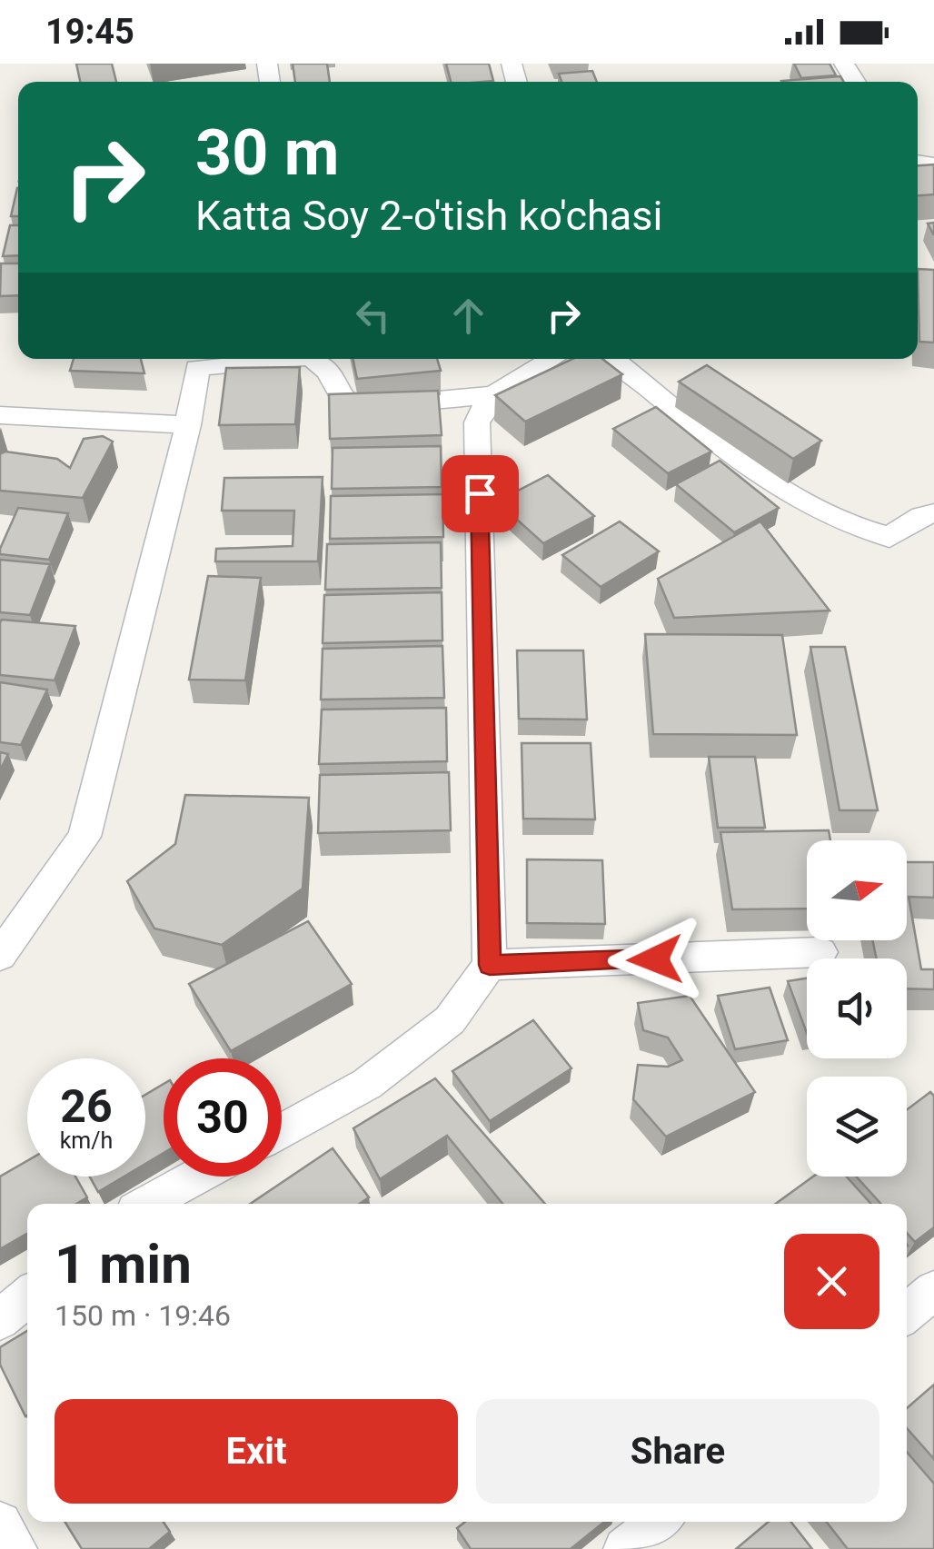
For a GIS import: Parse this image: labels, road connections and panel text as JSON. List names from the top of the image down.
{
  "north": "right",
  "page": {
    "status": "19:45",
    "turn": ["30 m", "Katta Soy 2-o'tish ko'chasi"],
    "speed": "26 km/h",
    "limit": "30",
    "heading": ["1 min", "150 m · 19:46"],
    "buttons": ["Exit", "Share"]
  }
}
